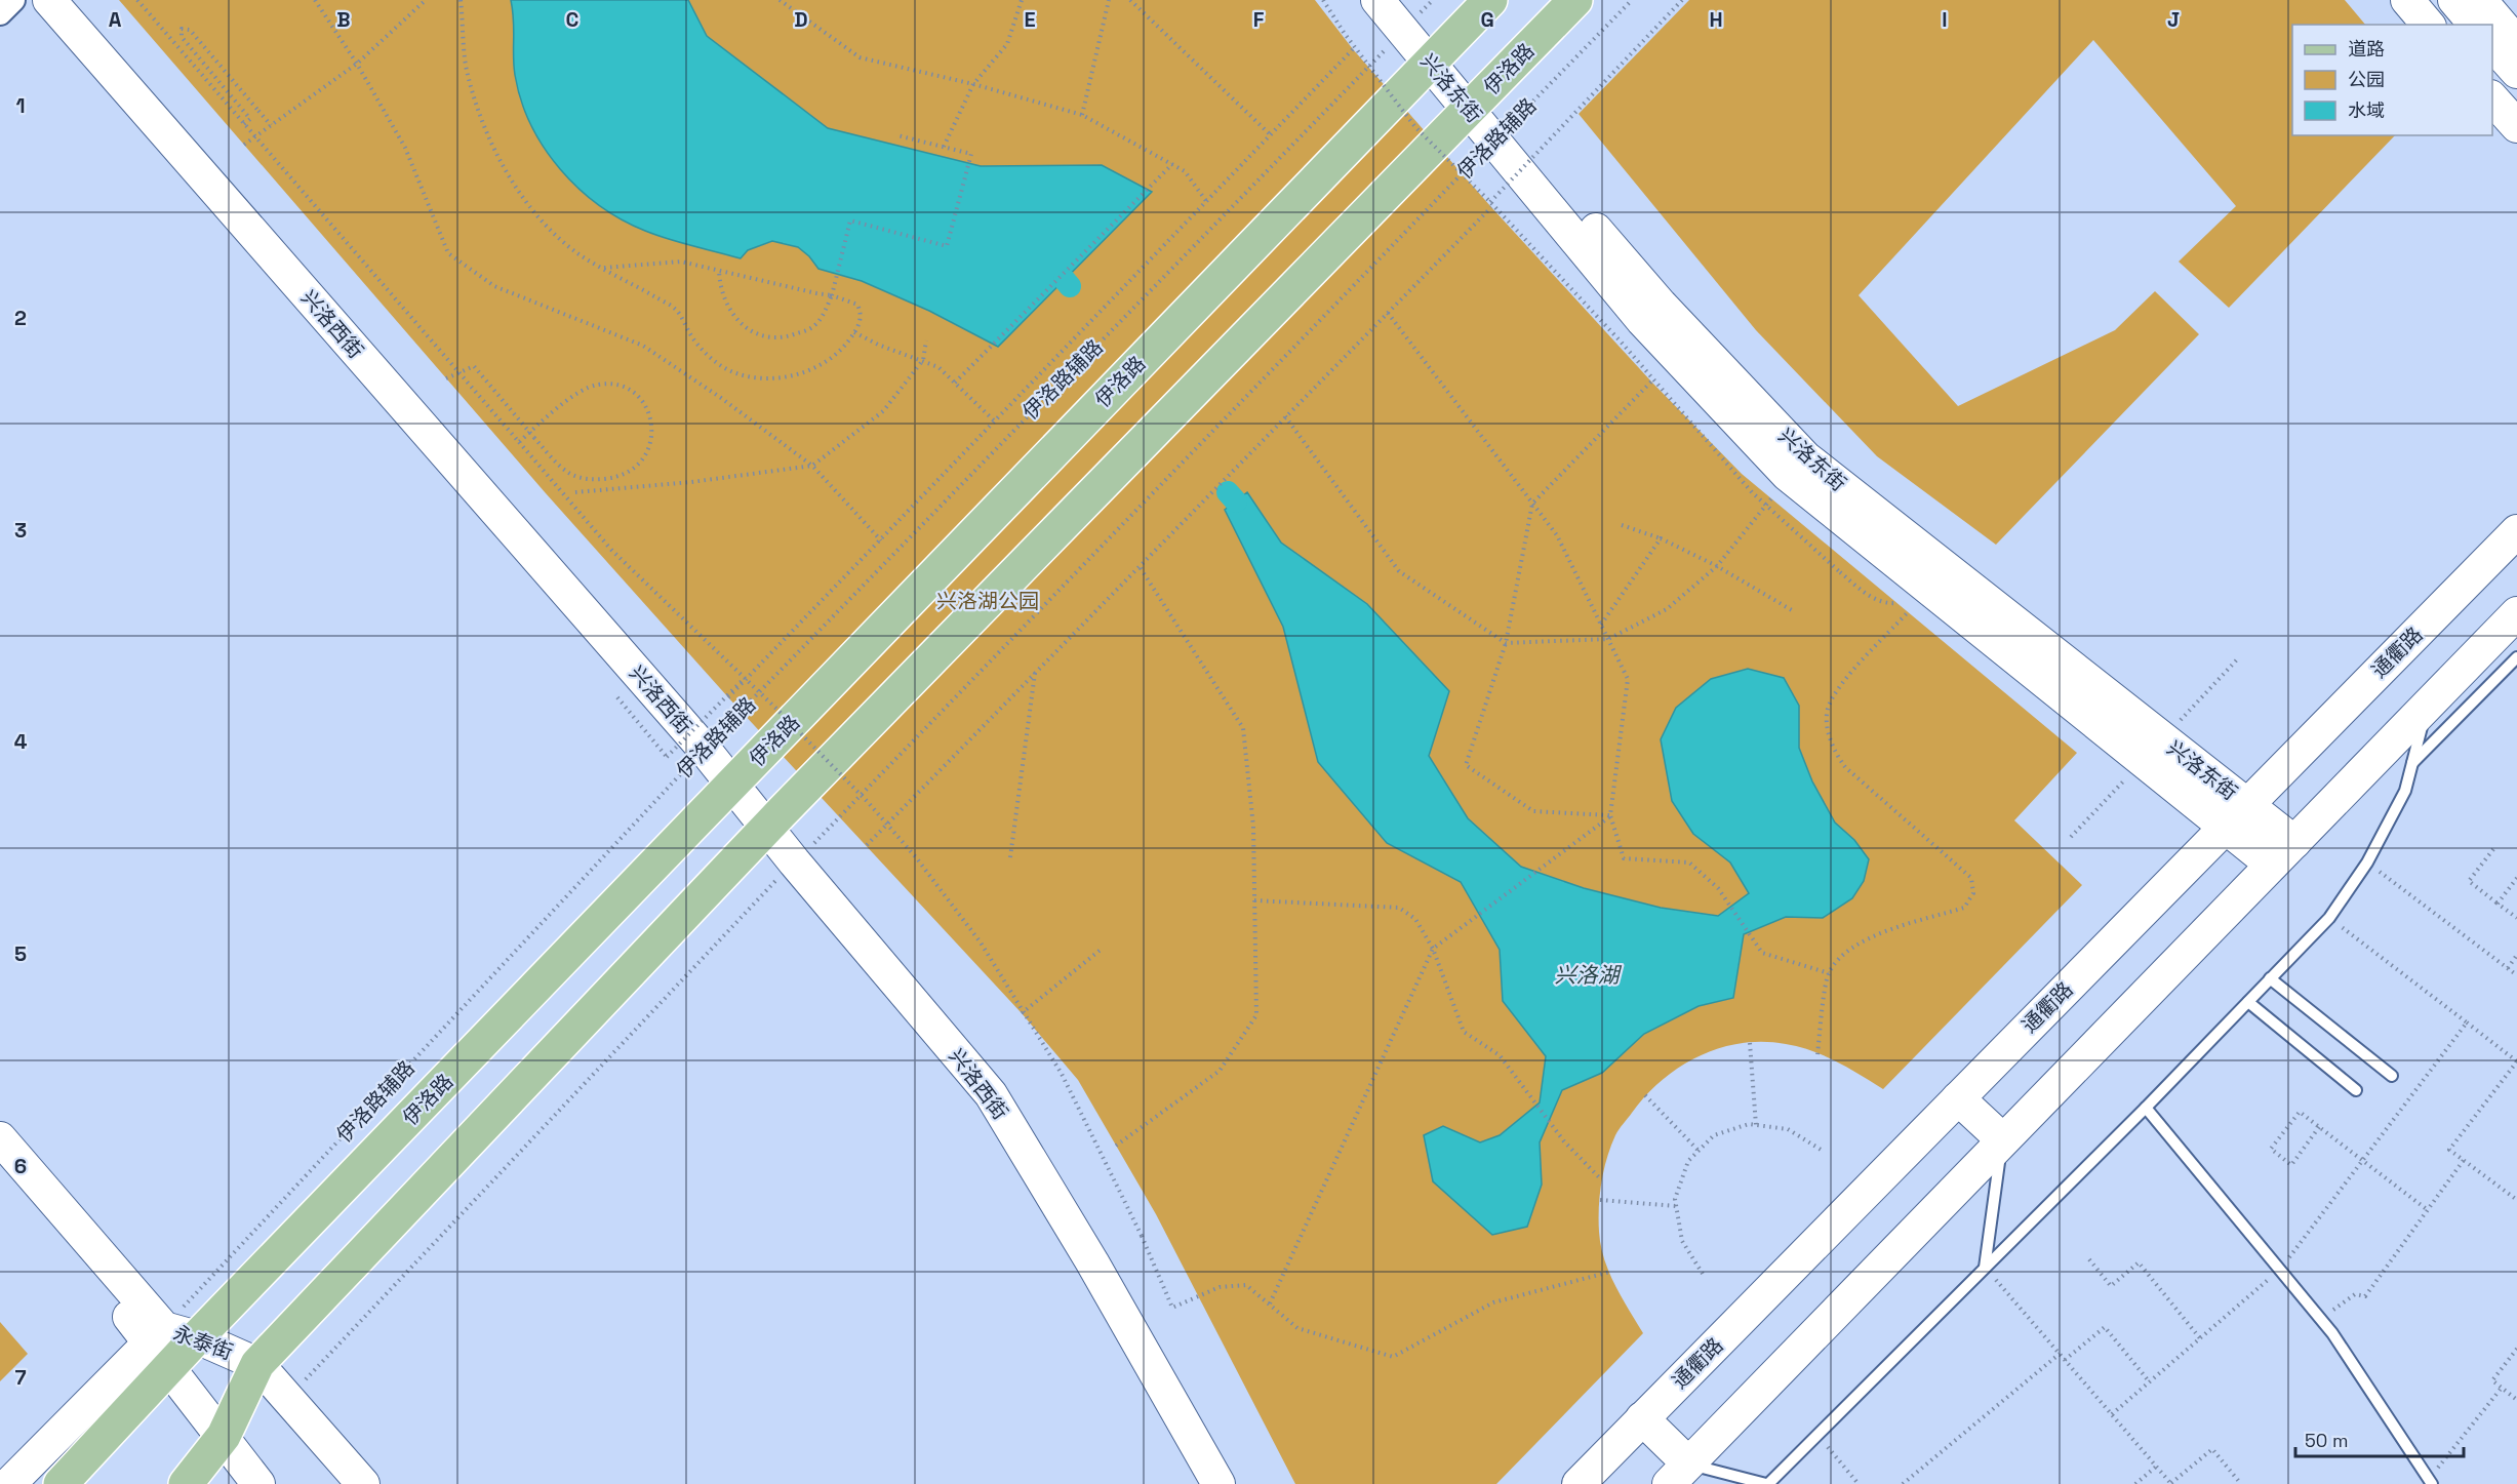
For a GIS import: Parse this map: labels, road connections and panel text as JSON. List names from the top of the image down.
{
  "streets": {
    "main road": ["伊洛路"],
    "street": [
      "兴洛东街",
      "兴洛西街",
      "通衢路",
      "永泰街"
    ],
    "path": ["伊洛路辅路"]
  },
  "crossings": [
    ["伊洛路", "兴洛东街"],
    ["伊洛路", "伊洛路辅路"],
    ["伊洛路", "兴洛西街"],
    ["伊洛路", "永泰街"],
    ["兴洛东街", "伊洛路辅路"],
    ["兴洛东街", "通衢路"],
    ["伊洛路辅路", "兴洛西街"],
    ["伊洛路辅路", "永泰街"]
  ],
  "water": ["兴洛湖"],
  "parks": ["兴洛湖公园"],
  "legend": ["道路", "公园", "水域"],
  "scale_bar": "50 m",
  "grid": {
    "columns": [
      "A",
      "B",
      "C",
      "D",
      "E",
      "F",
      "G",
      "H",
      "I",
      "J"
    ],
    "rows": [
      "1",
      "2",
      "3",
      "4",
      "5",
      "6",
      "7"
    ]
  }
}
